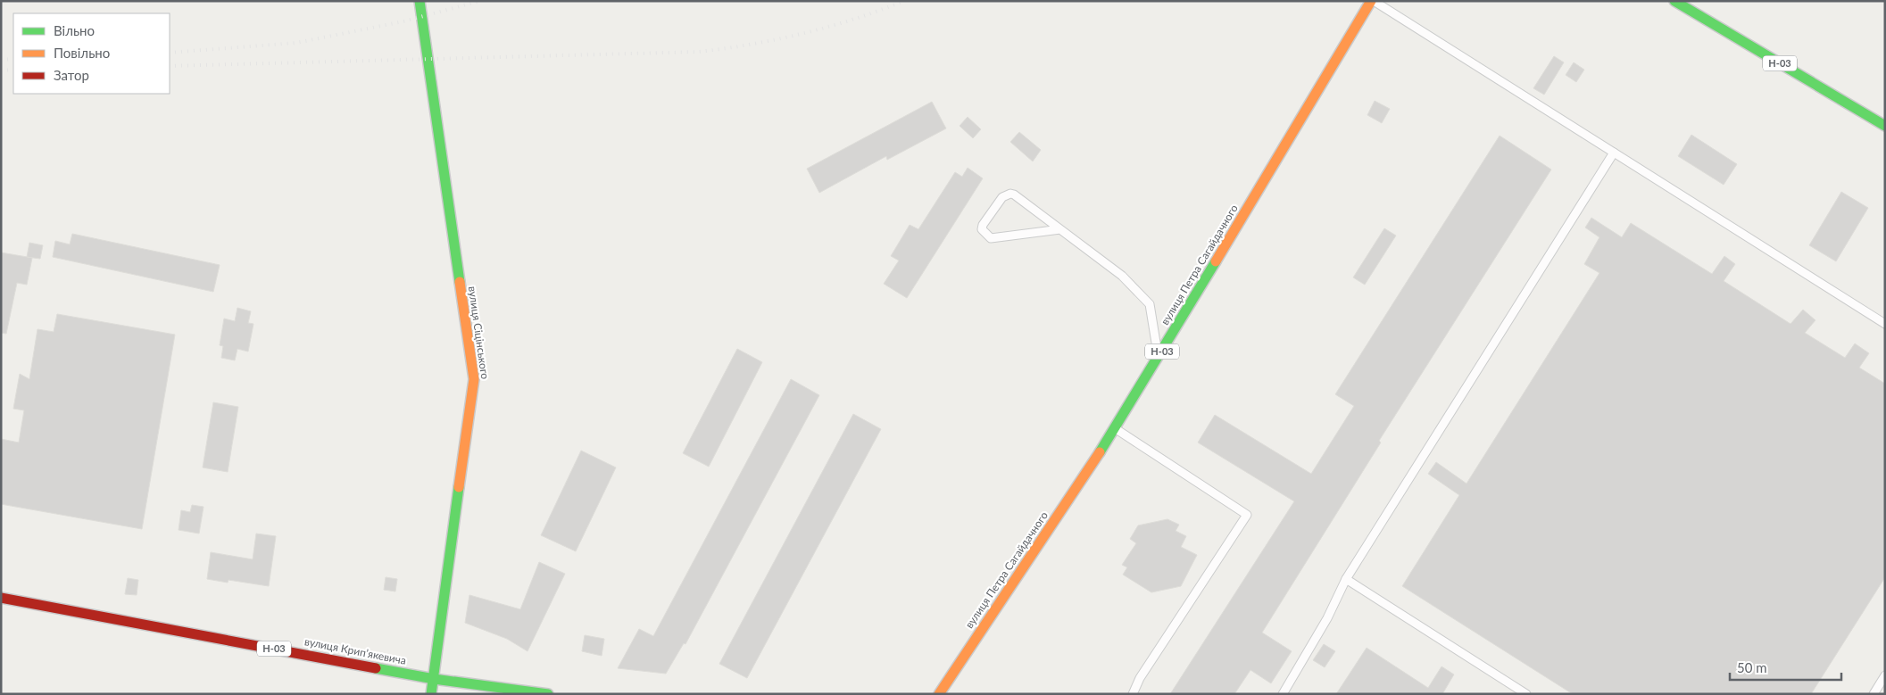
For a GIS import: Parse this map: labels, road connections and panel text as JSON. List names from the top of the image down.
{
  "streets": {
    "main road": [
      "Н-03",
      "вулиця Петра Сагайдачного",
      "вулиця Сіцінського",
      "вулиця Крипʼякевича"
    ]
  },
  "crossings": [
    ["вулиця Сіцінського", "вулиця Крипʼякевича"]
  ],
  "legend": ["Вільно", "Повільно", "Затор"],
  "scale_bar": "50 m"
}
